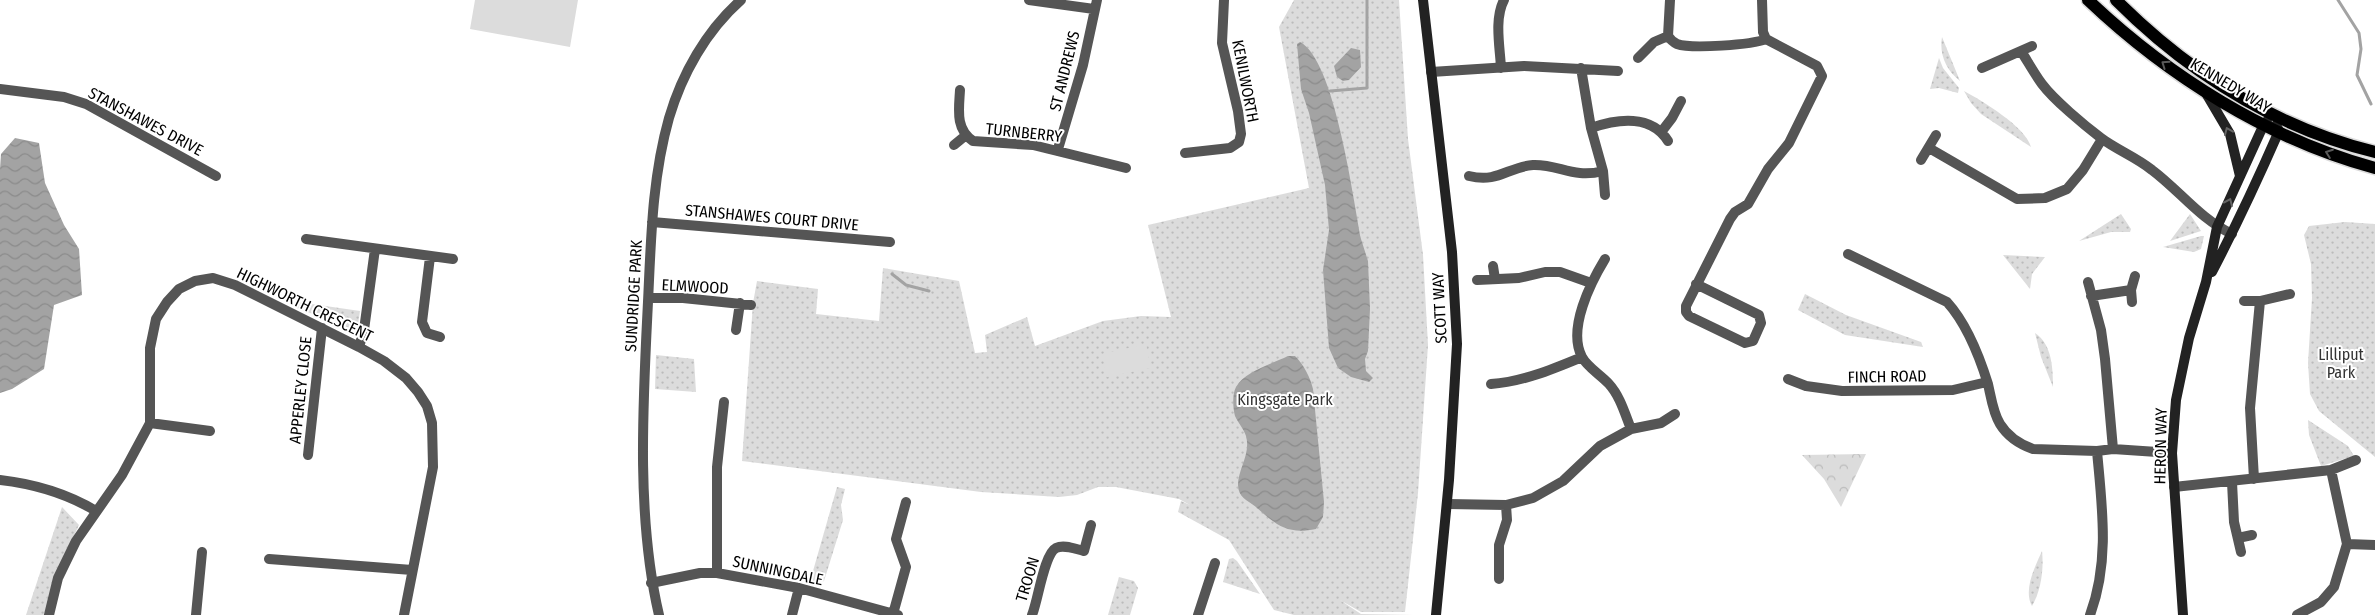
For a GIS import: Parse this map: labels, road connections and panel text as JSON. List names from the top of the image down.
{
  "streets": {
    "main road": ["KENNEDY WAY"],
    "street": [
      "ST ANDREWS",
      "KENILWORTH",
      "STANSHAWES DRIVE",
      "TURNBERRY",
      "STANSHAWES COURT DRIVE",
      "ELMWOOD",
      "SUNDRIDGE PARK",
      "HIGHWORTH CRESCENT",
      "SCOTT WAY",
      "FINCH ROAD",
      "APPERLEY CLOSE",
      "HERON WAY",
      "SUNNINGDALE",
      "TROON"
    ]
  },
  "crossings": [
    ["ST ANDREWS", "TURNBERRY"],
    ["KENNEDY WAY", "HERON WAY"],
    ["STANSHAWES COURT DRIVE", "SUNDRIDGE PARK"],
    ["ELMWOOD", "SUNDRIDGE PARK"],
    ["SUNDRIDGE PARK", "SUNNINGDALE"],
    ["HIGHWORTH CRESCENT", "APPERLEY CLOSE"]
  ],
  "parks": ["Lilliput Park", "Kingsgate Park"]
}
